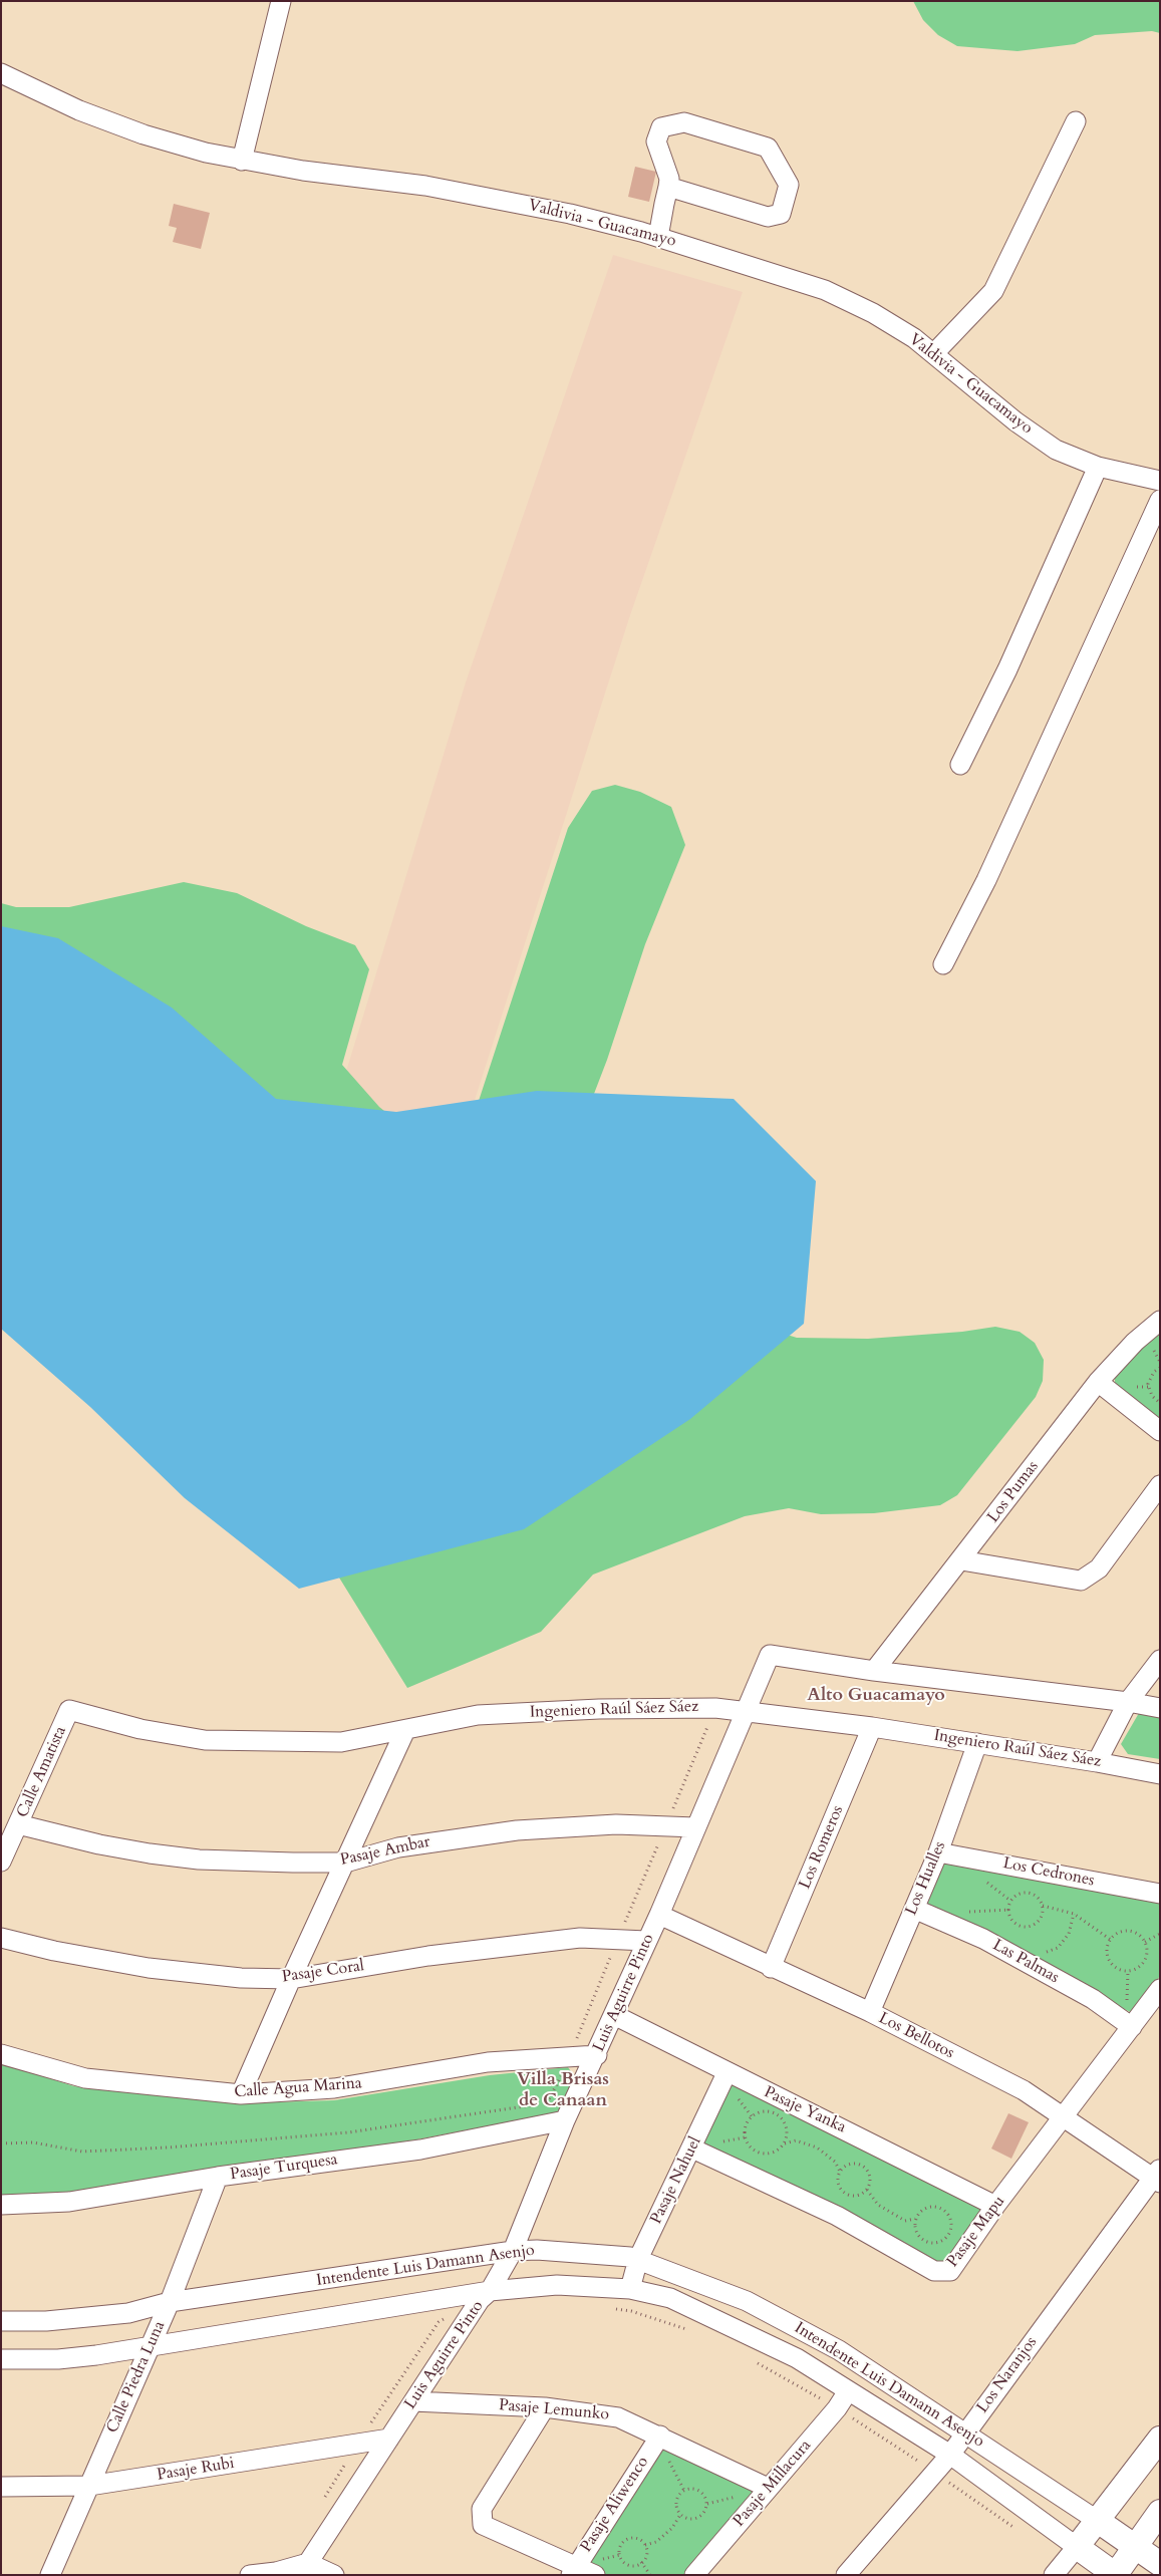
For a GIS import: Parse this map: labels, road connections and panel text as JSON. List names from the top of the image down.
{
  "streets": {
    "main road": ["Intendente Luis Damann Asenjo"],
    "street": [
      "Valdivia - Guacamayo",
      "Los Pumas",
      "Ingeniero Raúl Sáez Sáez",
      "Calle Amatista",
      "Los Romeros",
      "Pasaje Ambar",
      "Los Cedrones",
      "Los Hualles",
      "Las Palmas",
      "Pasaje Coral",
      "Luis Aguirre Pinto",
      "Los Bellotos",
      "Calle Agua Marina",
      "Pasaje Yanka",
      "Pasaje Turquesa",
      "Pasaje Nahuel",
      "Pasaje Mapu",
      "Los Naranjos",
      "Calle Piedra Luna",
      "Pasaje Lemunko",
      "Pasaje Rubi",
      "Pasaje Millacura",
      "Pasaje Aliwenco"
    ]
  },
  "crossings": [
    ["Los Pumas", "Luis Aguirre Pinto"],
    ["Ingeniero Raúl Sáez Sáez", "Calle Amatista"],
    ["Ingeniero Raúl Sáez Sáez", "Los Romeros"],
    ["Ingeniero Raúl Sáez Sáez", "Los Hualles"],
    ["Ingeniero Raúl Sáez Sáez", "Luis Aguirre Pinto"],
    ["Calle Amatista", "Pasaje Ambar"],
    ["Los Romeros", "Los Bellotos"],
    ["Pasaje Ambar", "Luis Aguirre Pinto"],
    ["Los Cedrones", "Los Hualles"],
    ["Los Hualles", "Las Palmas"],
    ["Los Hualles", "Los Bellotos"],
    ["Las Palmas", "Pasaje Mapu"],
    ["Pasaje Coral", "Luis Aguirre Pinto"],
    ["Luis Aguirre Pinto", "Los Bellotos"],
    ["Luis Aguirre Pinto", "Calle Agua Marina"],
    ["Luis Aguirre Pinto", "Pasaje Yanka"],
    ["Luis Aguirre Pinto", "Pasaje Turquesa"],
    ["Luis Aguirre Pinto", "Intendente Luis Damann Asenjo"],
    ["Luis Aguirre Pinto", "Pasaje Lemunko"],
    ["Luis Aguirre Pinto", "Pasaje Rubi"],
    ["Los Bellotos", "Pasaje Mapu"],
    ["Los Bellotos", "Los Naranjos"],
    ["Pasaje Yanka", "Pasaje Nahuel"],
    ["Pasaje Yanka", "Pasaje Mapu"],
    ["Pasaje Turquesa", "Calle Piedra Luna"],
    ["Pasaje Nahuel", "Pasaje Mapu"],
    ["Pasaje Nahuel", "Intendente Luis Damann Asenjo"],
    ["Intendente Luis Damann Asenjo", "Los Naranjos"],
    ["Intendente Luis Damann Asenjo", "Calle Piedra Luna"],
    ["Intendente Luis Damann Asenjo", "Pasaje Millacura"],
    ["Calle Piedra Luna", "Pasaje Rubi"],
    ["Pasaje Lemunko", "Pasaje Millacura"],
    ["Pasaje Lemunko", "Pasaje Aliwenco"]
  ],
  "districts": ["Alto Guacamayo", "Villa Brisas de Canaan"]
}
